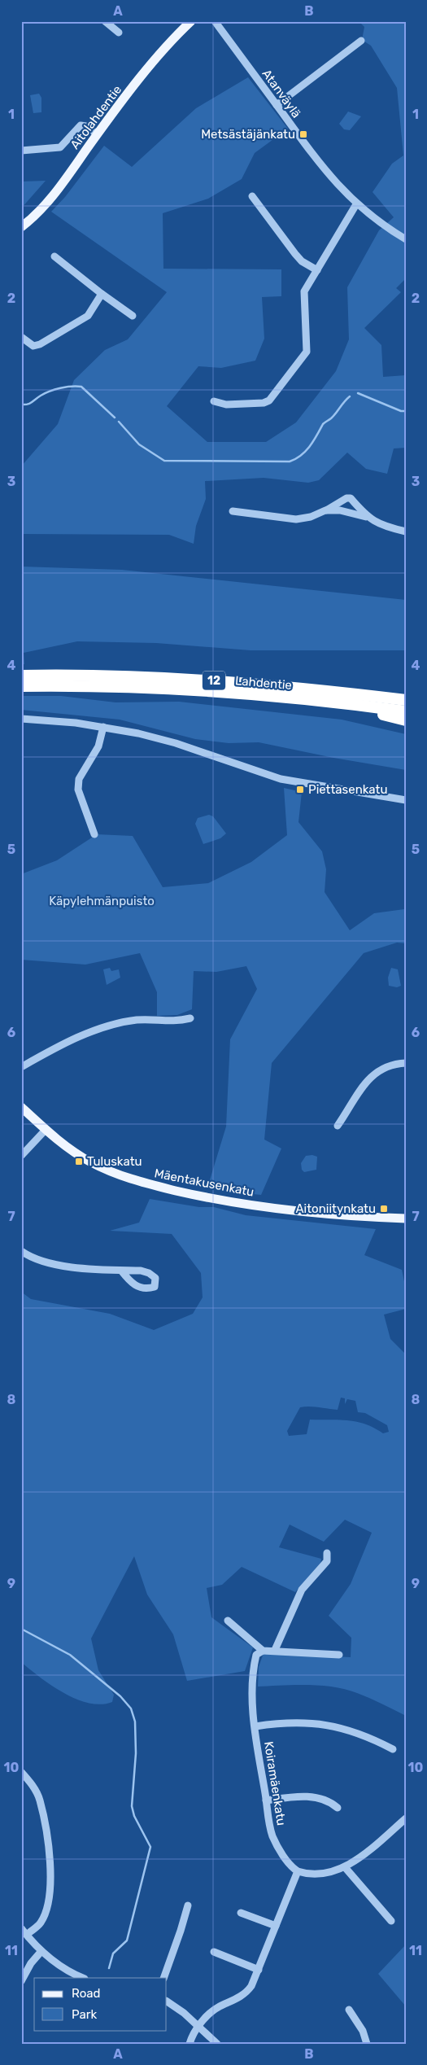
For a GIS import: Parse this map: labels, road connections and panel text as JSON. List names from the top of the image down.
{
  "streets": {
    "highway": ["12", "Lahdentie"],
    "main road": ["Aitolahdentie", "Mäentakusenkatu"],
    "street": ["Atanväylä", "Koiramäenkatu"]
  },
  "parks": ["Käpylehmänpuisto"],
  "places": {
    "transit": [
      "Metsästäjänkatu",
      "Piettasenkatu",
      "Tuluskatu",
      "Aitoniitynkatu"
    ]
  },
  "legend": ["Road", "Park"],
  "grid": {
    "columns": ["A", "B"],
    "rows": [
      "1",
      "2",
      "3",
      "4",
      "5",
      "6",
      "7",
      "8",
      "9",
      "10",
      "11"
    ]
  }
}
